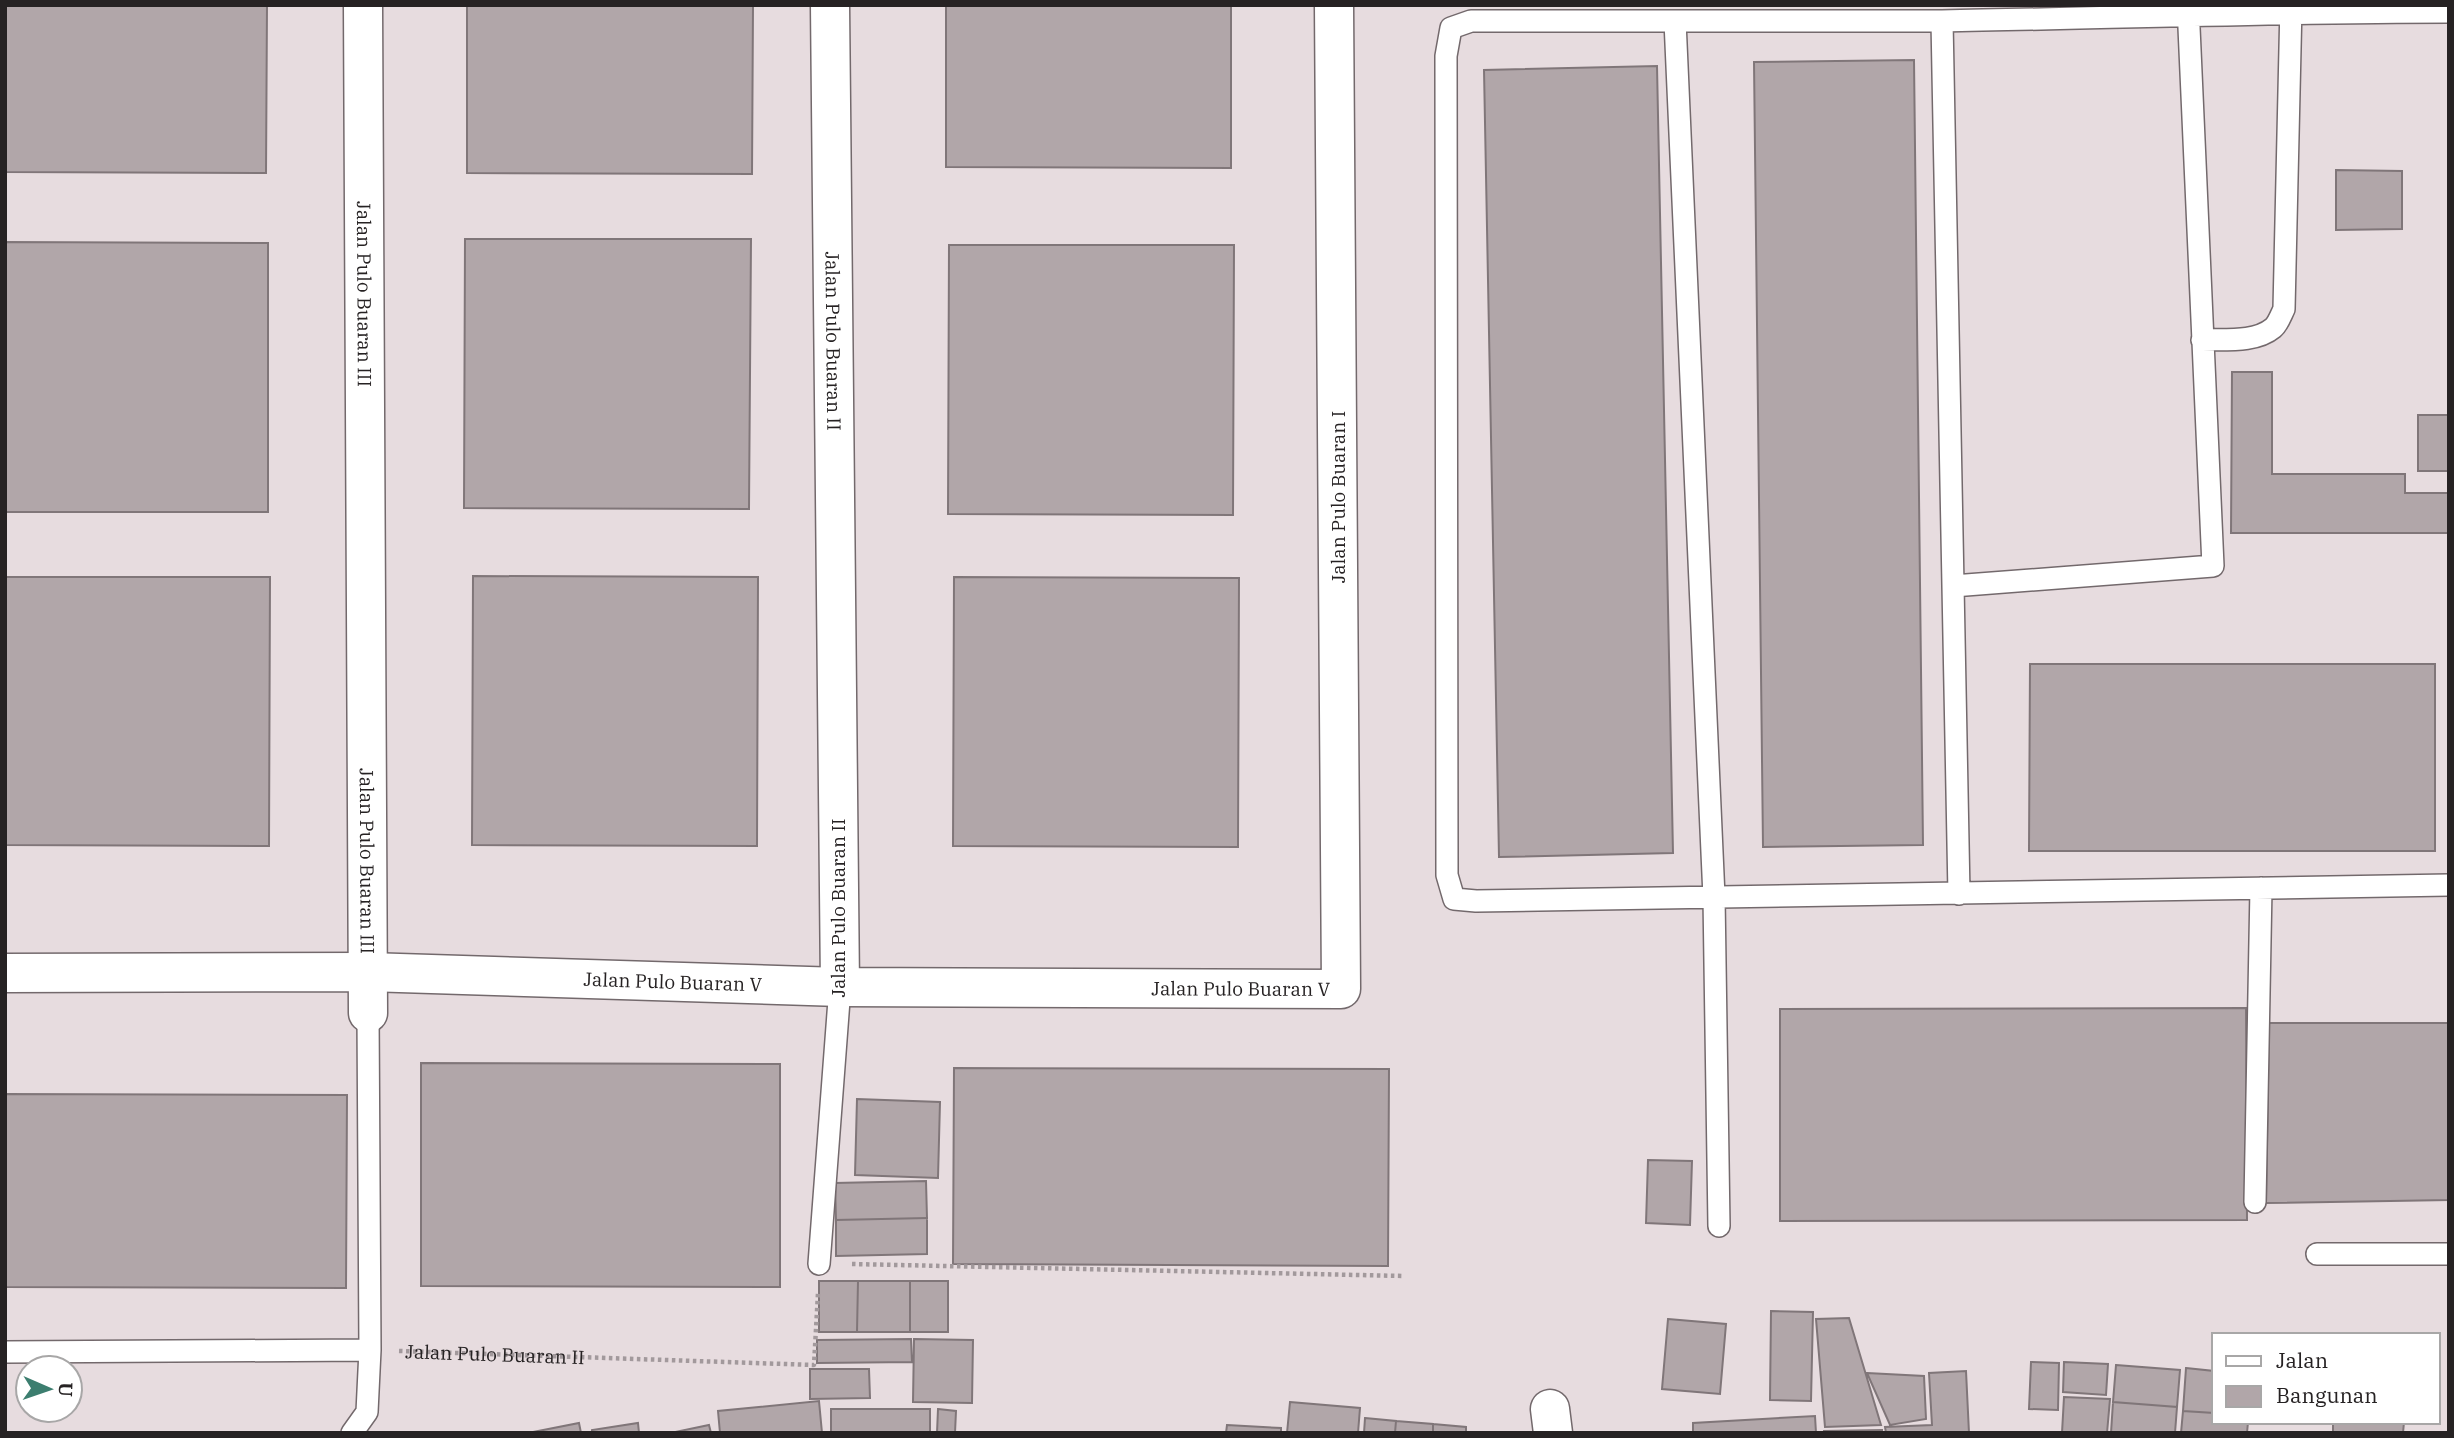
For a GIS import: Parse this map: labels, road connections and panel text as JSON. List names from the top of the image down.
{
  "streets": {
    "street": [
      "Jalan Pulo Buaran III",
      "Jalan Pulo Buaran II",
      "Jalan Pulo Buaran I",
      "Jalan Pulo Buaran V"
    ]
  },
  "crossings": [
    ["Jalan Pulo Buaran III", "Jalan Pulo Buaran II"],
    ["Jalan Pulo Buaran III", "Jalan Pulo Buaran V"],
    ["Jalan Pulo Buaran II", "Jalan Pulo Buaran V"],
    ["Jalan Pulo Buaran I", "Jalan Pulo Buaran V"]
  ],
  "legend": ["Jalan", "Bangunan"],
  "north": "right"
}
